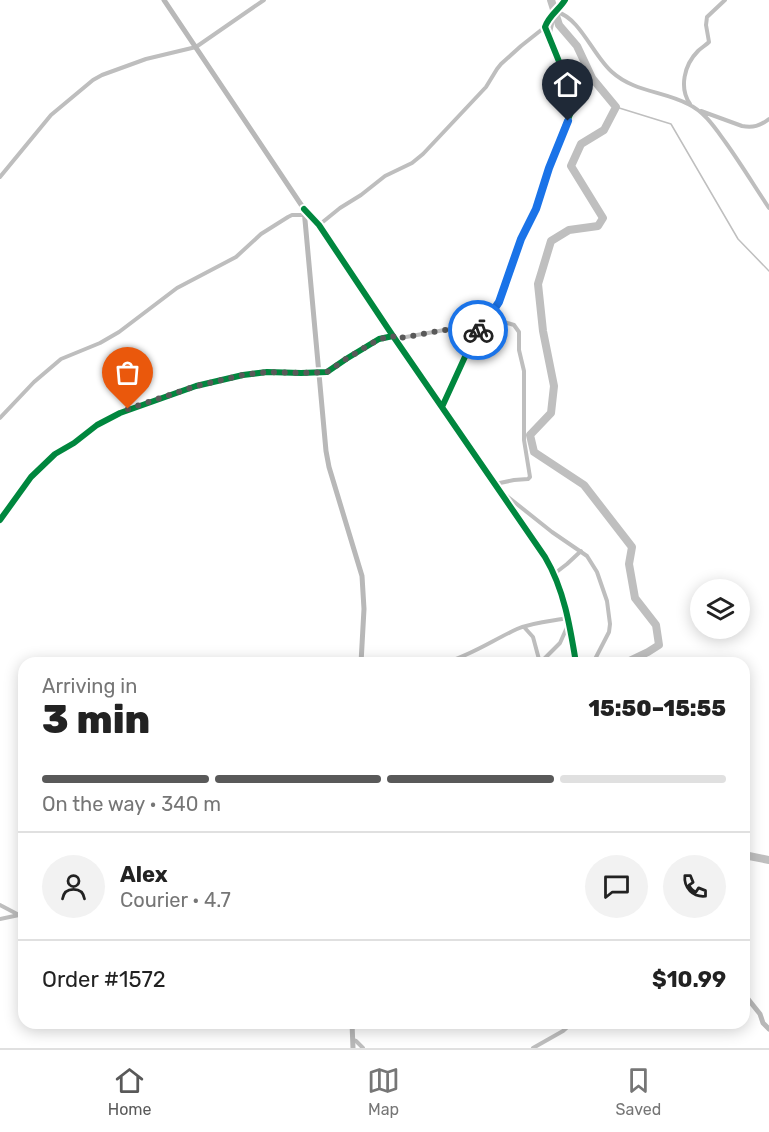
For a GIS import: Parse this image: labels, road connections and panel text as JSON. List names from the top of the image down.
{
  "page": {
    "heading": ["3 min", "Arriving in", "15:50–15:55"],
    "panel": [
      "Alex",
      "Courier · 4.7",
      "Order #1572",
      "$10.99"
    ],
    "bar": "On the way · 340 m",
    "tabs": ["Home", "Map", "Saved"]
  }
}
